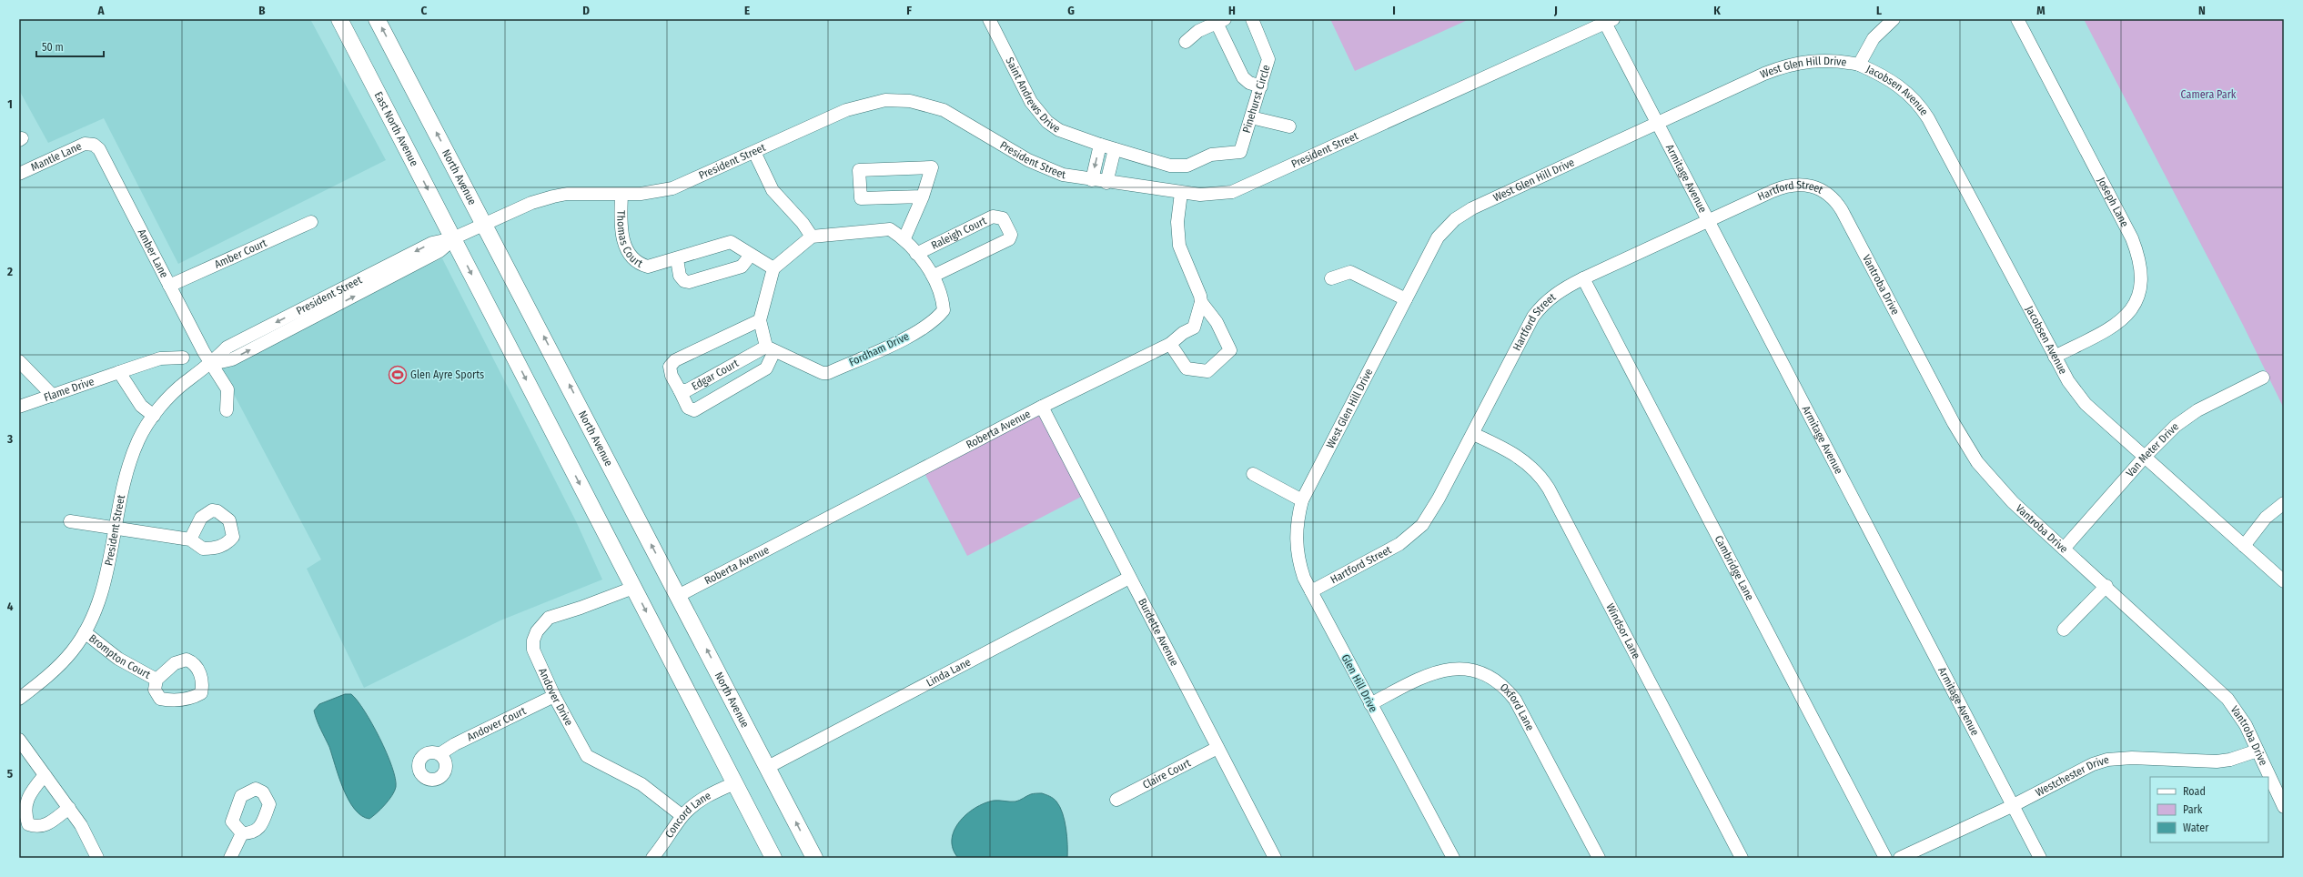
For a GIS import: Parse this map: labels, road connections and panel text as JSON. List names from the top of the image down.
{
  "streets": {
    "main road": ["East North Avenue", "North Avenue"],
    "street": [
      "West Glen Hill Drive",
      "Jacobsen Avenue",
      "Saint Andrews Drive",
      "Pinehurst Circle",
      "President Street",
      "Mantle Lane",
      "Armitage Avenue",
      "Hartford Street",
      "Joseph Lane",
      "Raleigh Court",
      "Thomas Court",
      "Amber Lane",
      "Amber Court",
      "Vantroba Drive",
      "Fordham Drive",
      "Edgar Court",
      "Flame Drive",
      "Roberta Avenue",
      "Van Meter Drive",
      "Cambridge Lane",
      "Windsor Lane",
      "Burdette Avenue",
      "Brompton Court",
      "Linda Lane",
      "Glen Hill Drive",
      "Andover Drive",
      "Oxford Lane",
      "Andover Court",
      "Claire Court",
      "Westchester Drive",
      "Concord Lane"
    ]
  },
  "crossings": [
    ["West Glen Hill Drive", "Jacobsen Avenue"],
    ["West Glen Hill Drive", "Armitage Avenue"],
    ["West Glen Hill Drive", "Glen Hill Drive"],
    ["Jacobsen Avenue", "Joseph Lane"],
    ["Jacobsen Avenue", "Van Meter Drive"],
    ["Saint Andrews Drive", "Pinehurst Circle"],
    ["East North Avenue", "President Street"],
    ["President Street", "North Avenue"],
    ["President Street", "Armitage Avenue"],
    ["President Street", "Thomas Court"],
    ["President Street", "Amber Lane"],
    ["President Street", "Roberta Avenue"],
    ["President Street", "Brompton Court"],
    ["Mantle Lane", "Amber Lane"],
    ["North Avenue", "Roberta Avenue"],
    ["North Avenue", "Linda Lane"],
    ["Armitage Avenue", "Hartford Street"],
    ["Armitage Avenue", "Westchester Drive"],
    ["Hartford Street", "Vantroba Drive"],
    ["Hartford Street", "Cambridge Lane"],
    ["Hartford Street", "Windsor Lane"],
    ["Hartford Street", "Glen Hill Drive"],
    ["Raleigh Court", "Fordham Drive"],
    ["Amber Lane", "Amber Court"],
    ["Vantroba Drive", "Van Meter Drive"],
    ["Vantroba Drive", "Westchester Drive"],
    ["Fordham Drive", "Edgar Court"],
    ["Roberta Avenue", "Burdette Avenue"],
    ["Burdette Avenue", "Linda Lane"],
    ["Burdette Avenue", "Claire Court"],
    ["Glen Hill Drive", "Oxford Lane"],
    ["Andover Drive", "Andover Court"],
    ["Andover Drive", "Concord Lane"]
  ],
  "one_way": ["East North Avenue"],
  "parks": ["Camera Park"],
  "places": {
    "sports": ["Glen Ayre Sports"]
  },
  "legend": ["Road", "Park", "Water"],
  "scale_bar": "50 m",
  "grid": {
    "columns": [
      "A",
      "B",
      "C",
      "D",
      "E",
      "F",
      "G",
      "H",
      "I",
      "J",
      "K",
      "L",
      "M",
      "N"
    ],
    "rows": [
      "1",
      "2",
      "3",
      "4",
      "5"
    ]
  }
}
